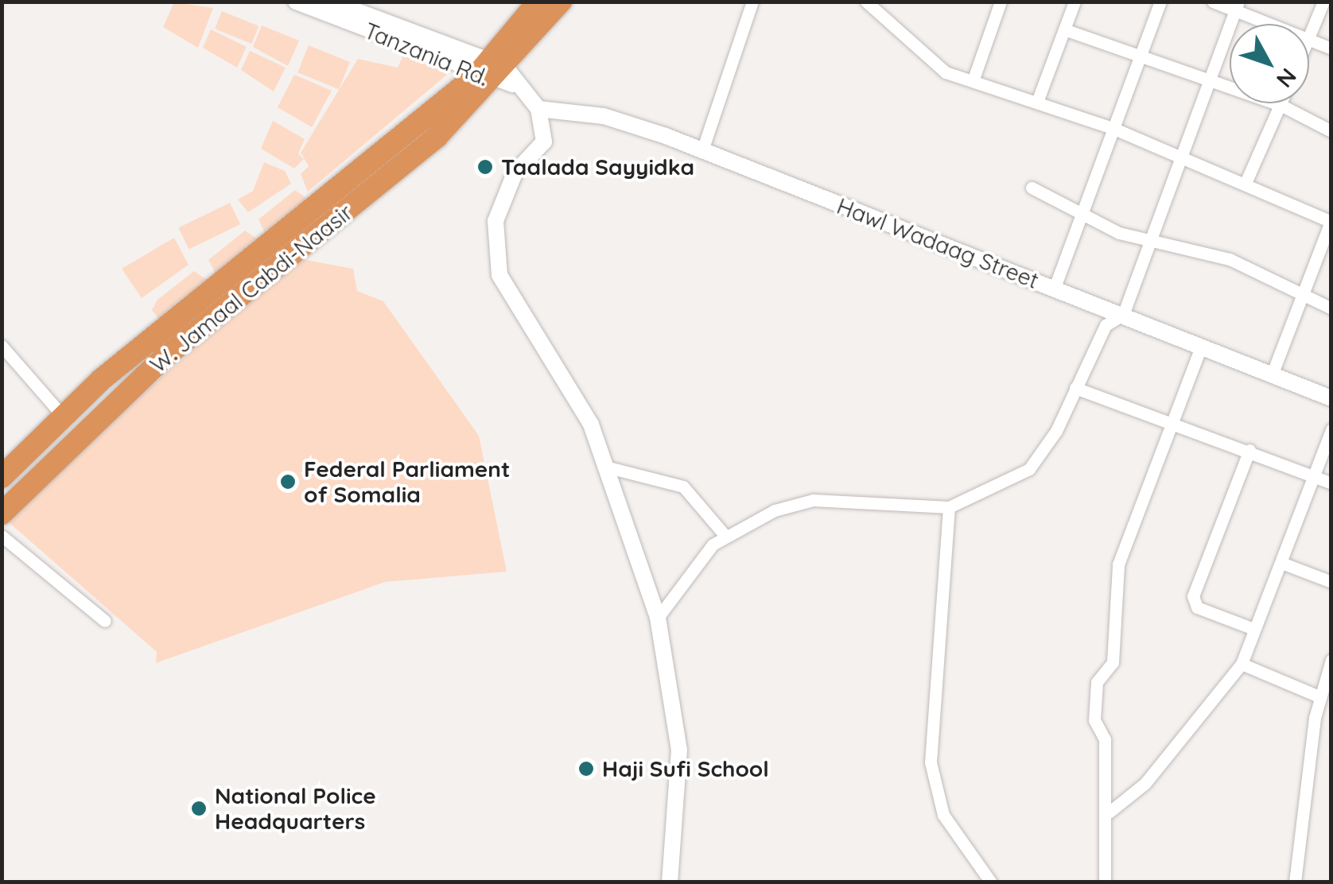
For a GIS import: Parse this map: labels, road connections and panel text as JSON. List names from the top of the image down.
{
  "streets": {
    "highway": ["W. Jamaal Cabdi-Naasir"],
    "street": ["Tanzania Rd.", "Hawl Wadaag Street"]
  },
  "crossings": [
    ["Tanzania Rd.", "Hawl Wadaag Street"],
    ["Tanzania Rd.", "W. Jamaal Cabdi-Naasir"]
  ],
  "places": [
    "Taalada Sayyidka",
    "Federal Parliament of Somalia",
    "Haji Sufi School",
    "National Police Headquarters"
  ],
  "north": "bottom right"
}
